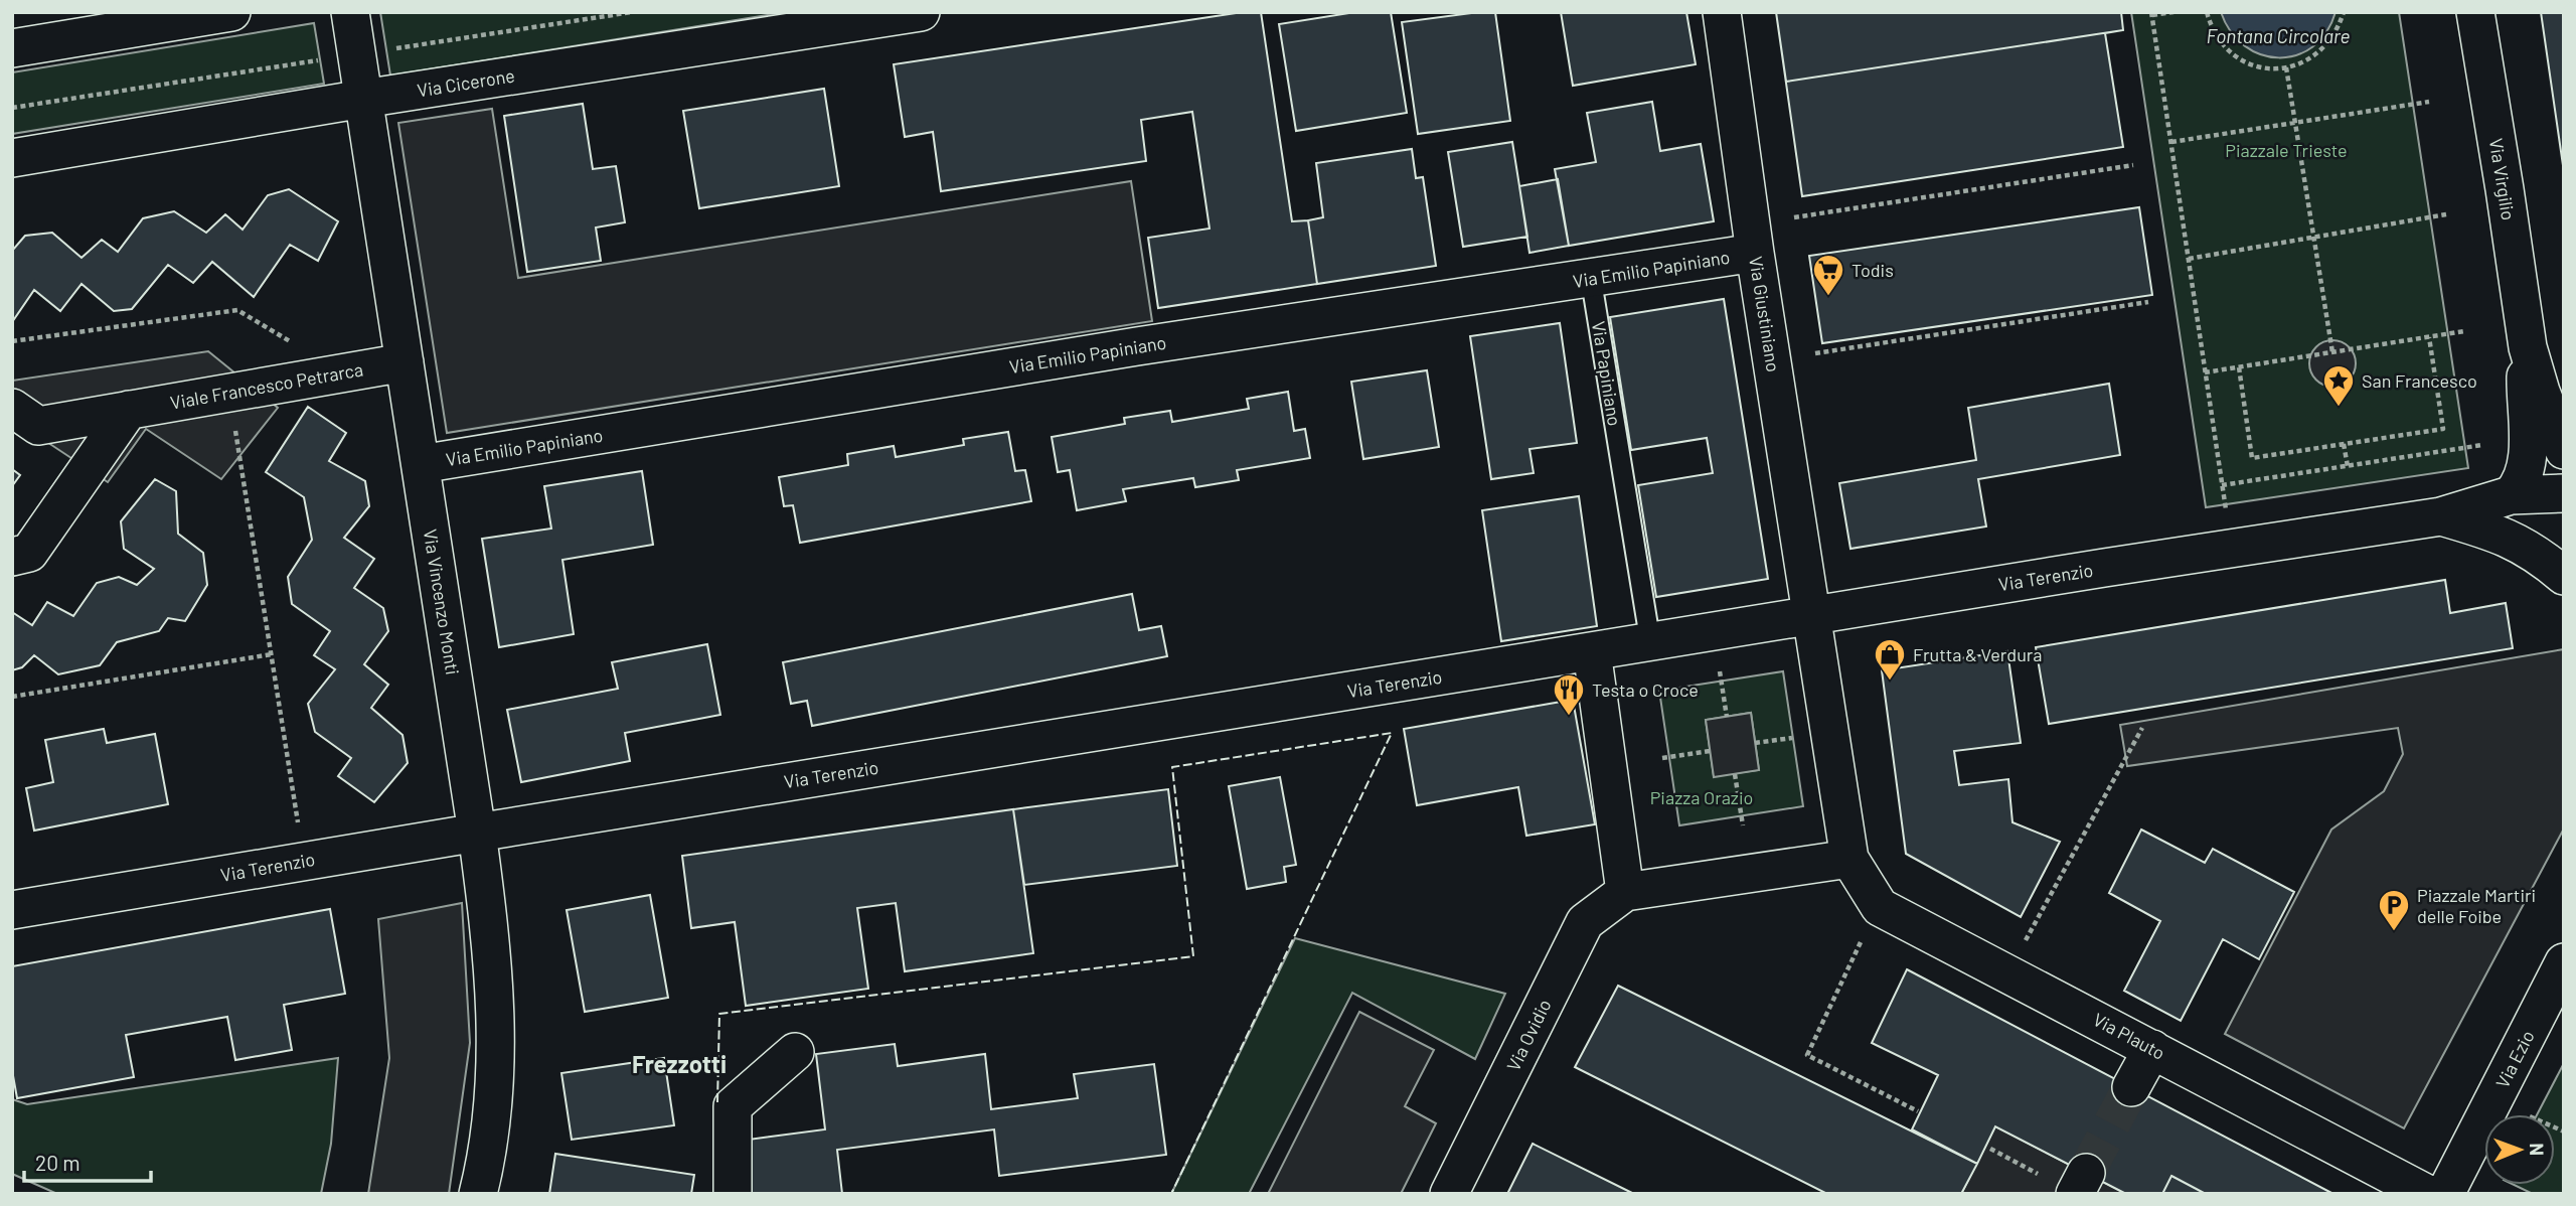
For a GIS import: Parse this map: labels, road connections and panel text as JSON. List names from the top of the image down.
{
  "streets": {
    "street": [
      "Via Cicerone",
      "Via Virgilio",
      "Via Emilio Papiniano",
      "Via Giustiniano",
      "Viale Francesco Petrarca",
      "Via Terenzio",
      "Via Vincenzo Monti",
      "Via Ovidio",
      "Via Plauto",
      "Via Ezio"
    ],
    "lane": ["Via Papiniano"]
  },
  "crossings": [
    ["Via Cicerone", "Via Vincenzo Monti"],
    ["Via Virgilio", "Via Terenzio"],
    ["Via Emilio Papiniano", "Via Giustiniano"],
    ["Via Emilio Papiniano", "Via Papiniano"],
    ["Via Emilio Papiniano", "Via Vincenzo Monti"],
    ["Via Giustiniano", "Via Terenzio"],
    ["Via Papiniano", "Via Terenzio"],
    ["Viale Francesco Petrarca", "Via Vincenzo Monti"],
    ["Via Terenzio", "Via Vincenzo Monti"]
  ],
  "districts": ["Frezzotti"],
  "water": ["Fontana Circolare"],
  "parks": ["Piazzale Trieste", "Piazza Orazio"],
  "places": {
    "supermarket": ["Todis"],
    "place": ["San Francesco"],
    "shop": ["Frutta & Verdura"],
    "restaurant": ["Testa o Croce"],
    "parking": ["Piazzale Martiri delle Foibe"]
  },
  "scale_bar": "20 m",
  "north": "right"
}
